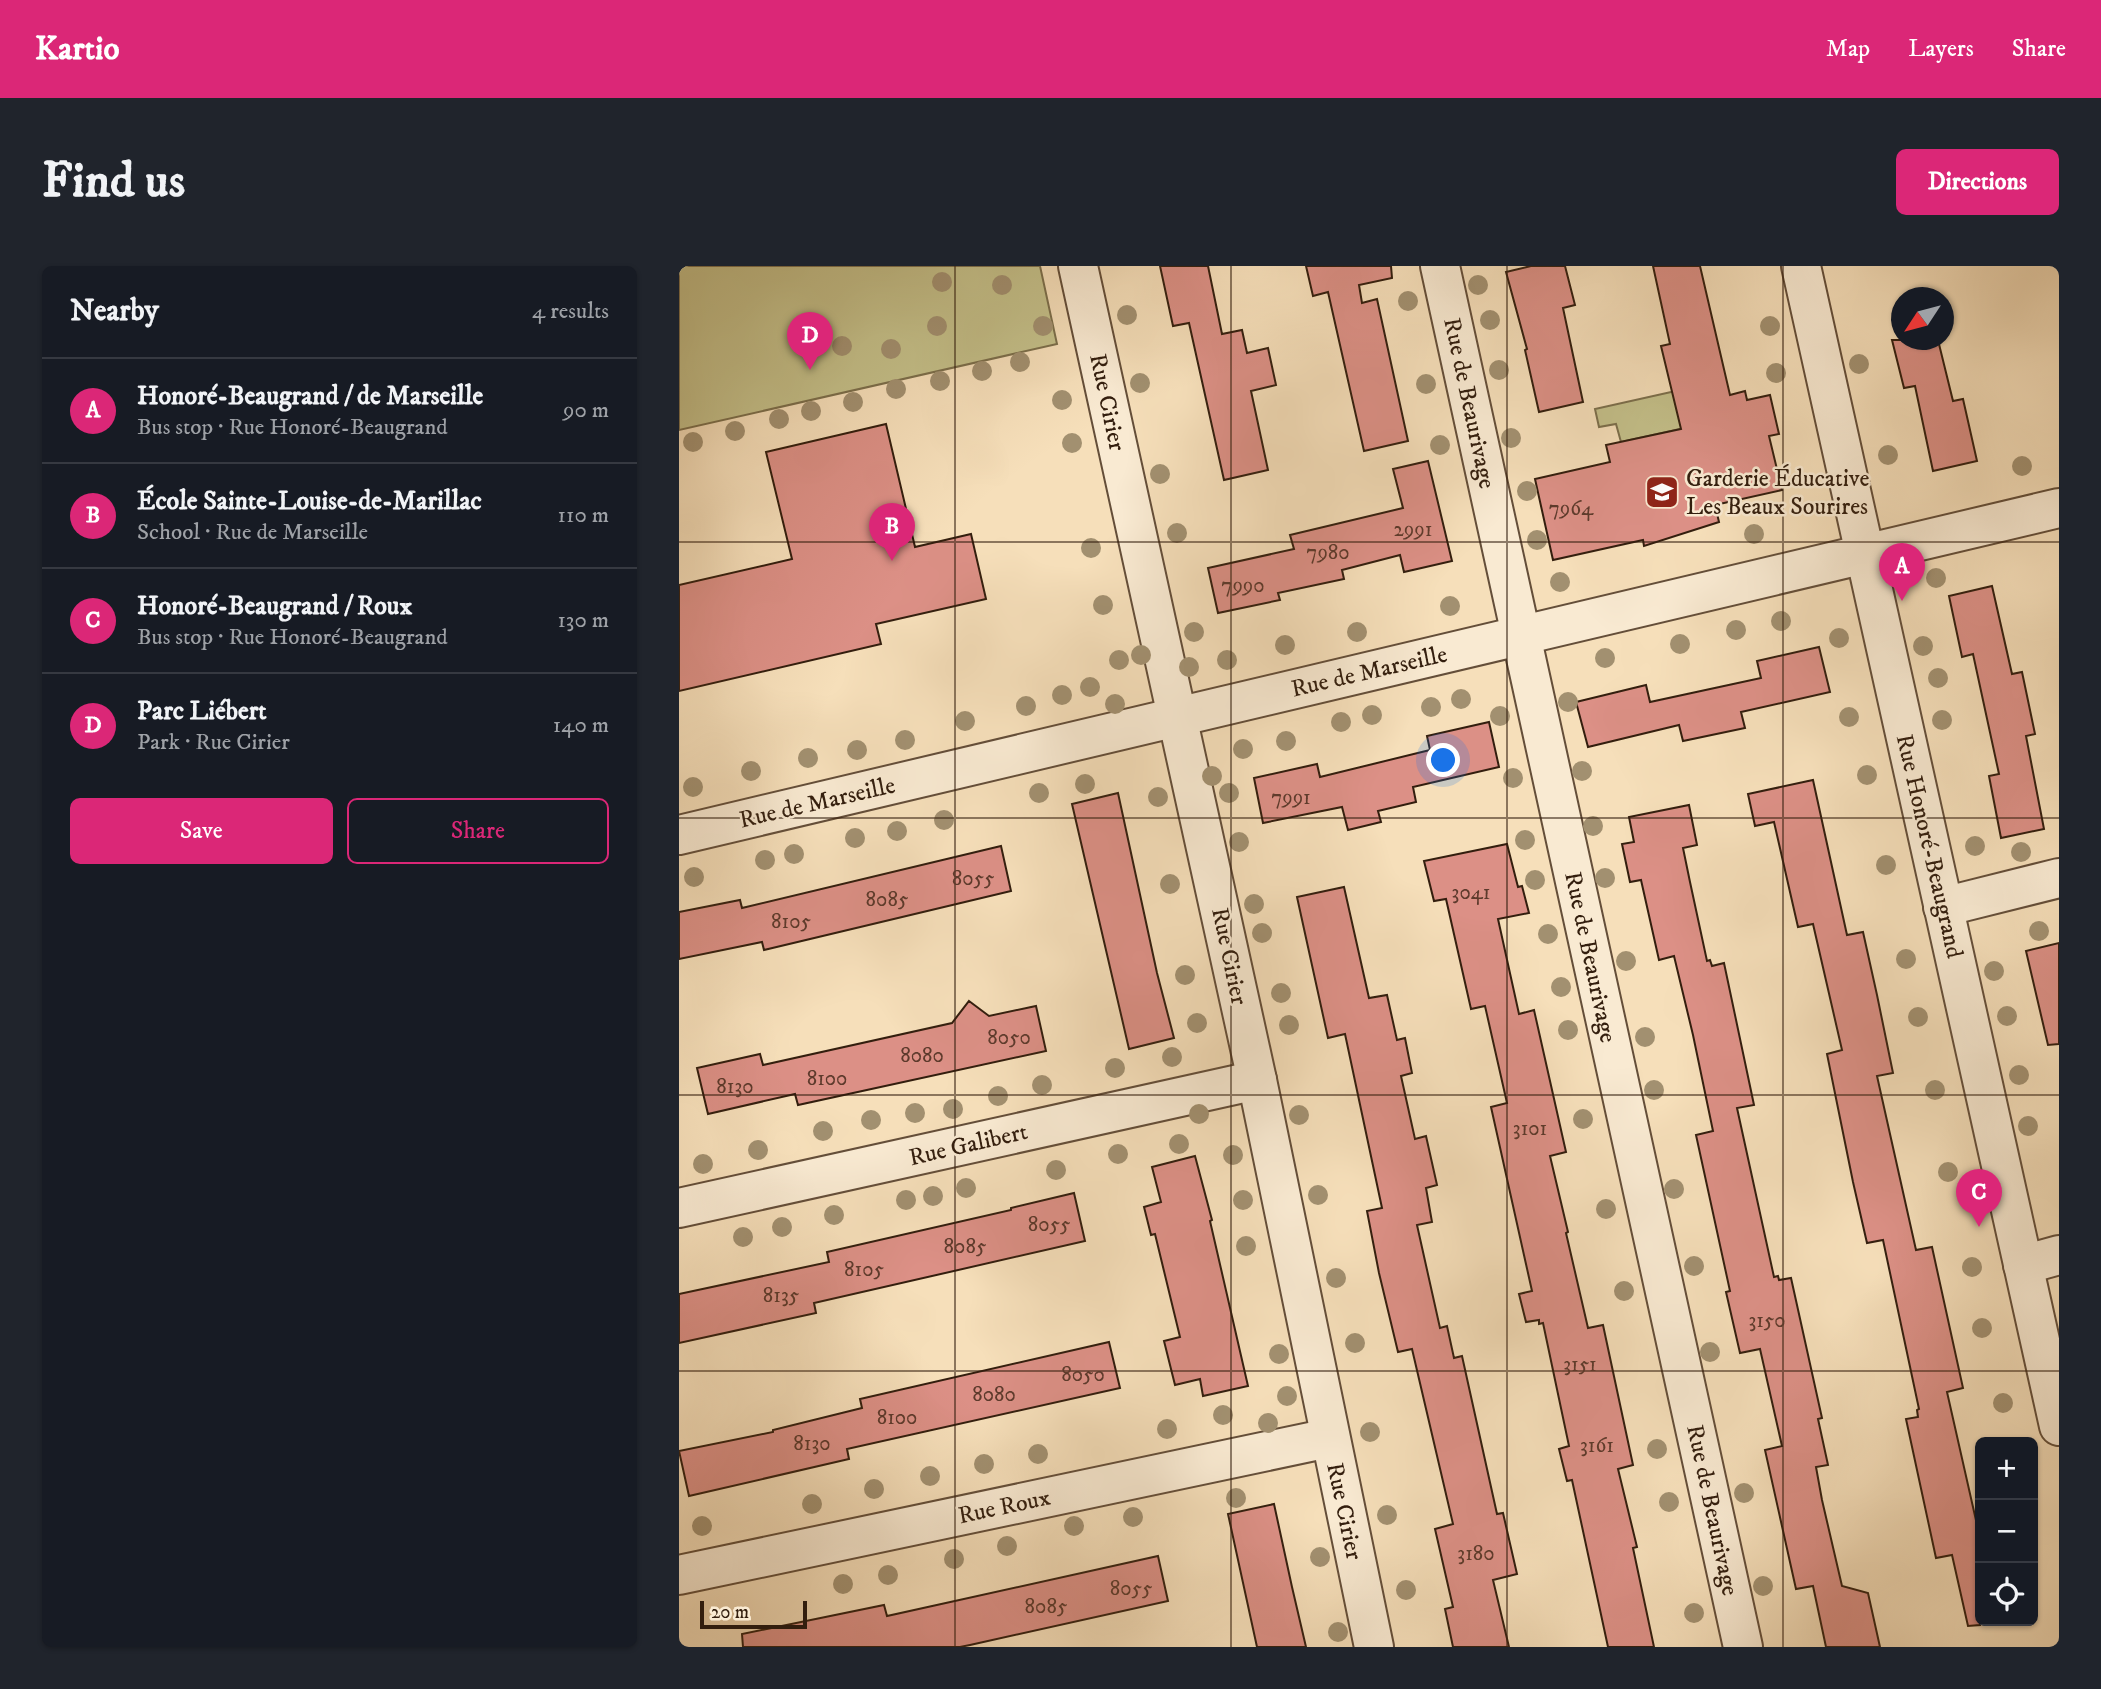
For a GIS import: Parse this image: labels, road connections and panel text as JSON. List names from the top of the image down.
{
  "streets": {
    "street": [
      "Rue Cirier",
      "Rue de Beaurivage",
      "Rue de Marseille",
      "Rue Honoré-Beaugrand",
      "Rue Galibert",
      "Rue Roux"
    ]
  },
  "crossings": [
    ["Rue Cirier", "Rue de Marseille"],
    ["Rue Cirier", "Rue Galibert"],
    ["Rue Cirier", "Rue Roux"],
    ["Rue de Beaurivage", "Rue de Marseille"],
    ["Rue de Marseille", "Rue Honoré-Beaugrand"]
  ],
  "places": {
    "school or university": ["Garderie Éducative Les Beaux Sourires"]
  },
  "house_numbers": [
    "7964",
    "2991",
    "7980",
    "7990",
    "7991",
    "8055",
    "3041",
    "8085",
    "8105",
    "8050",
    "8080",
    "8100",
    "8130",
    "3101",
    "8055",
    "8085",
    "8105",
    "8135",
    "3150",
    "3151",
    "8050",
    "8080",
    "8100",
    "8130",
    "3161",
    "3180",
    "8055",
    "8085"
  ],
  "scale_bar": "20 m",
  "north": "bottom left",
  "page": {
    "header": "Kartio",
    "nav": ["Map", "Layers", "Share"],
    "buttons": [
      "Directions",
      ["Save", "Share"]
    ],
    "title": "Find us",
    "heading": ["Nearby", "4 results"],
    "pins": [
      "D",
      "B",
      "A",
      "C"
    ],
    "list": [
      {
        "mark": "A",
        "name": "Honoré-Beaugrand / de Marseille",
        "note": "Bus stop · Rue Honoré-Beaugrand",
        "value": "90 m"
      },
      {
        "mark": "B",
        "name": "École Sainte-Louise-de-Marillac",
        "note": "School · Rue de Marseille",
        "value": "110 m"
      },
      {
        "mark": "C",
        "name": "Honoré-Beaugrand / Roux",
        "note": "Bus stop · Rue Honoré-Beaugrand",
        "value": "130 m"
      },
      {
        "mark": "D",
        "name": "Parc Liébert",
        "note": "Park · Rue Cirier",
        "value": "140 m"
      }
    ],
    "map_buttons": ["+", "−"],
    "scale": "20 m"
  }
}
